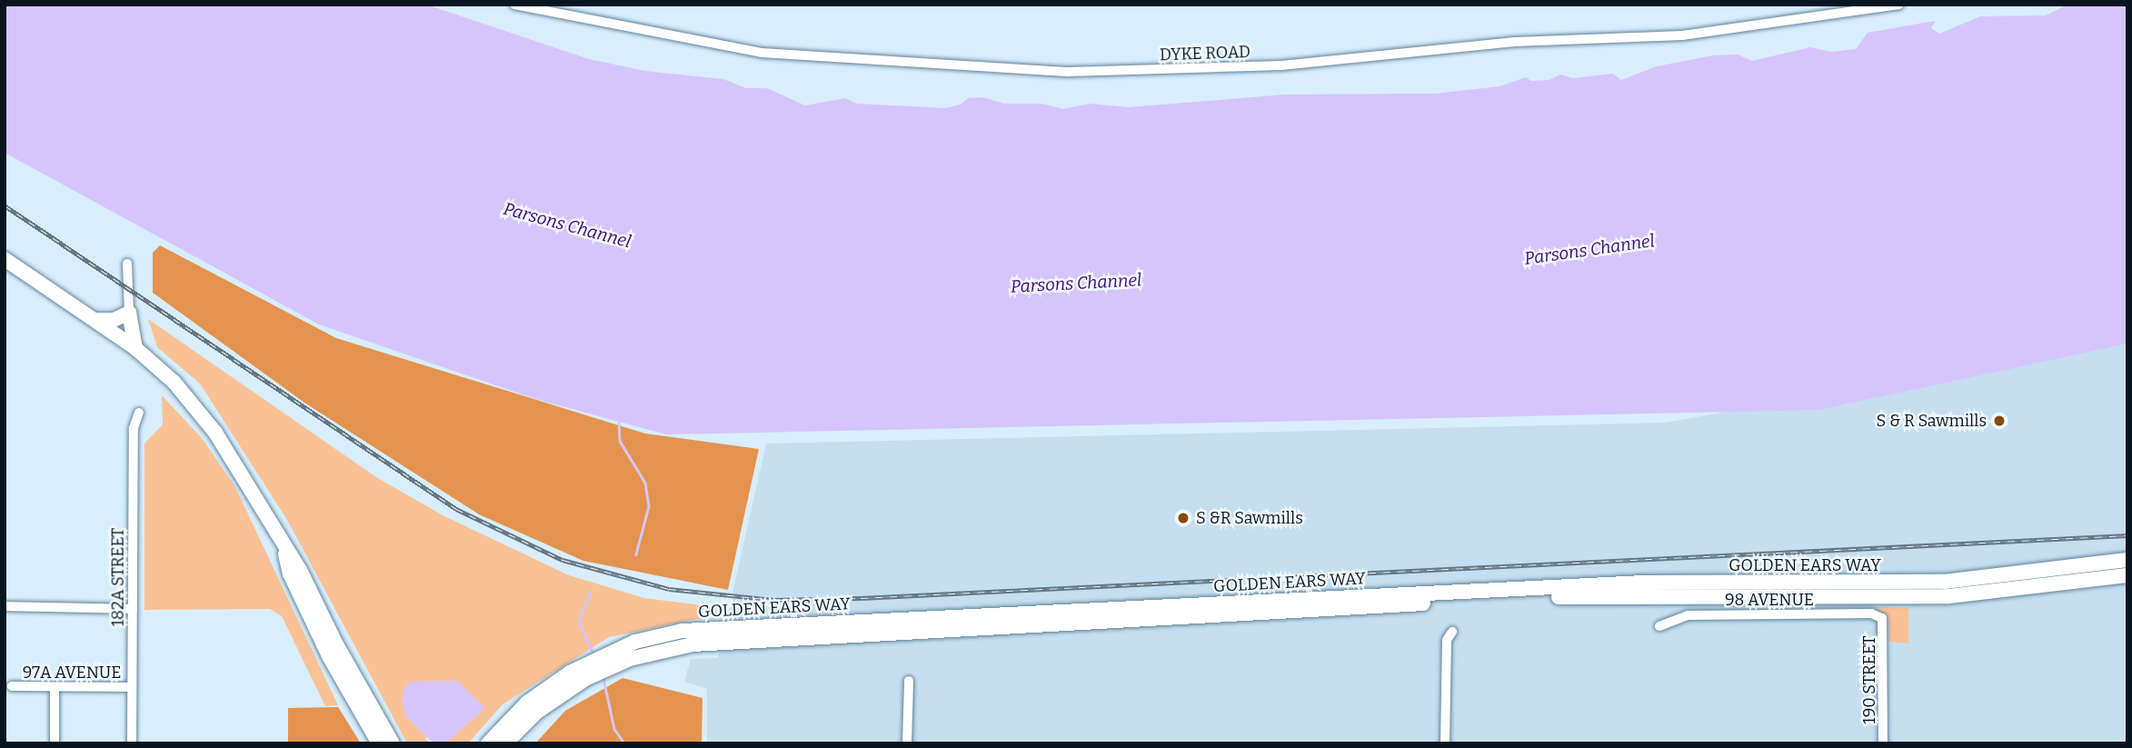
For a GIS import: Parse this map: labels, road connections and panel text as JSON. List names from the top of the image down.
{
  "streets": {
    "main road": ["GOLDEN EARS WAY"],
    "street": [
      "DYKE ROAD",
      "182A STREET",
      "98 AVENUE",
      "97A AVENUE",
      "190 STREET"
    ]
  },
  "crossings": [
    ["182A STREET", "97A AVENUE"],
    ["98 AVENUE", "190 STREET"]
  ],
  "water": ["Parsons Channel"],
  "places": ["S & R Sawmills", "S &R Sawmills"]
}
